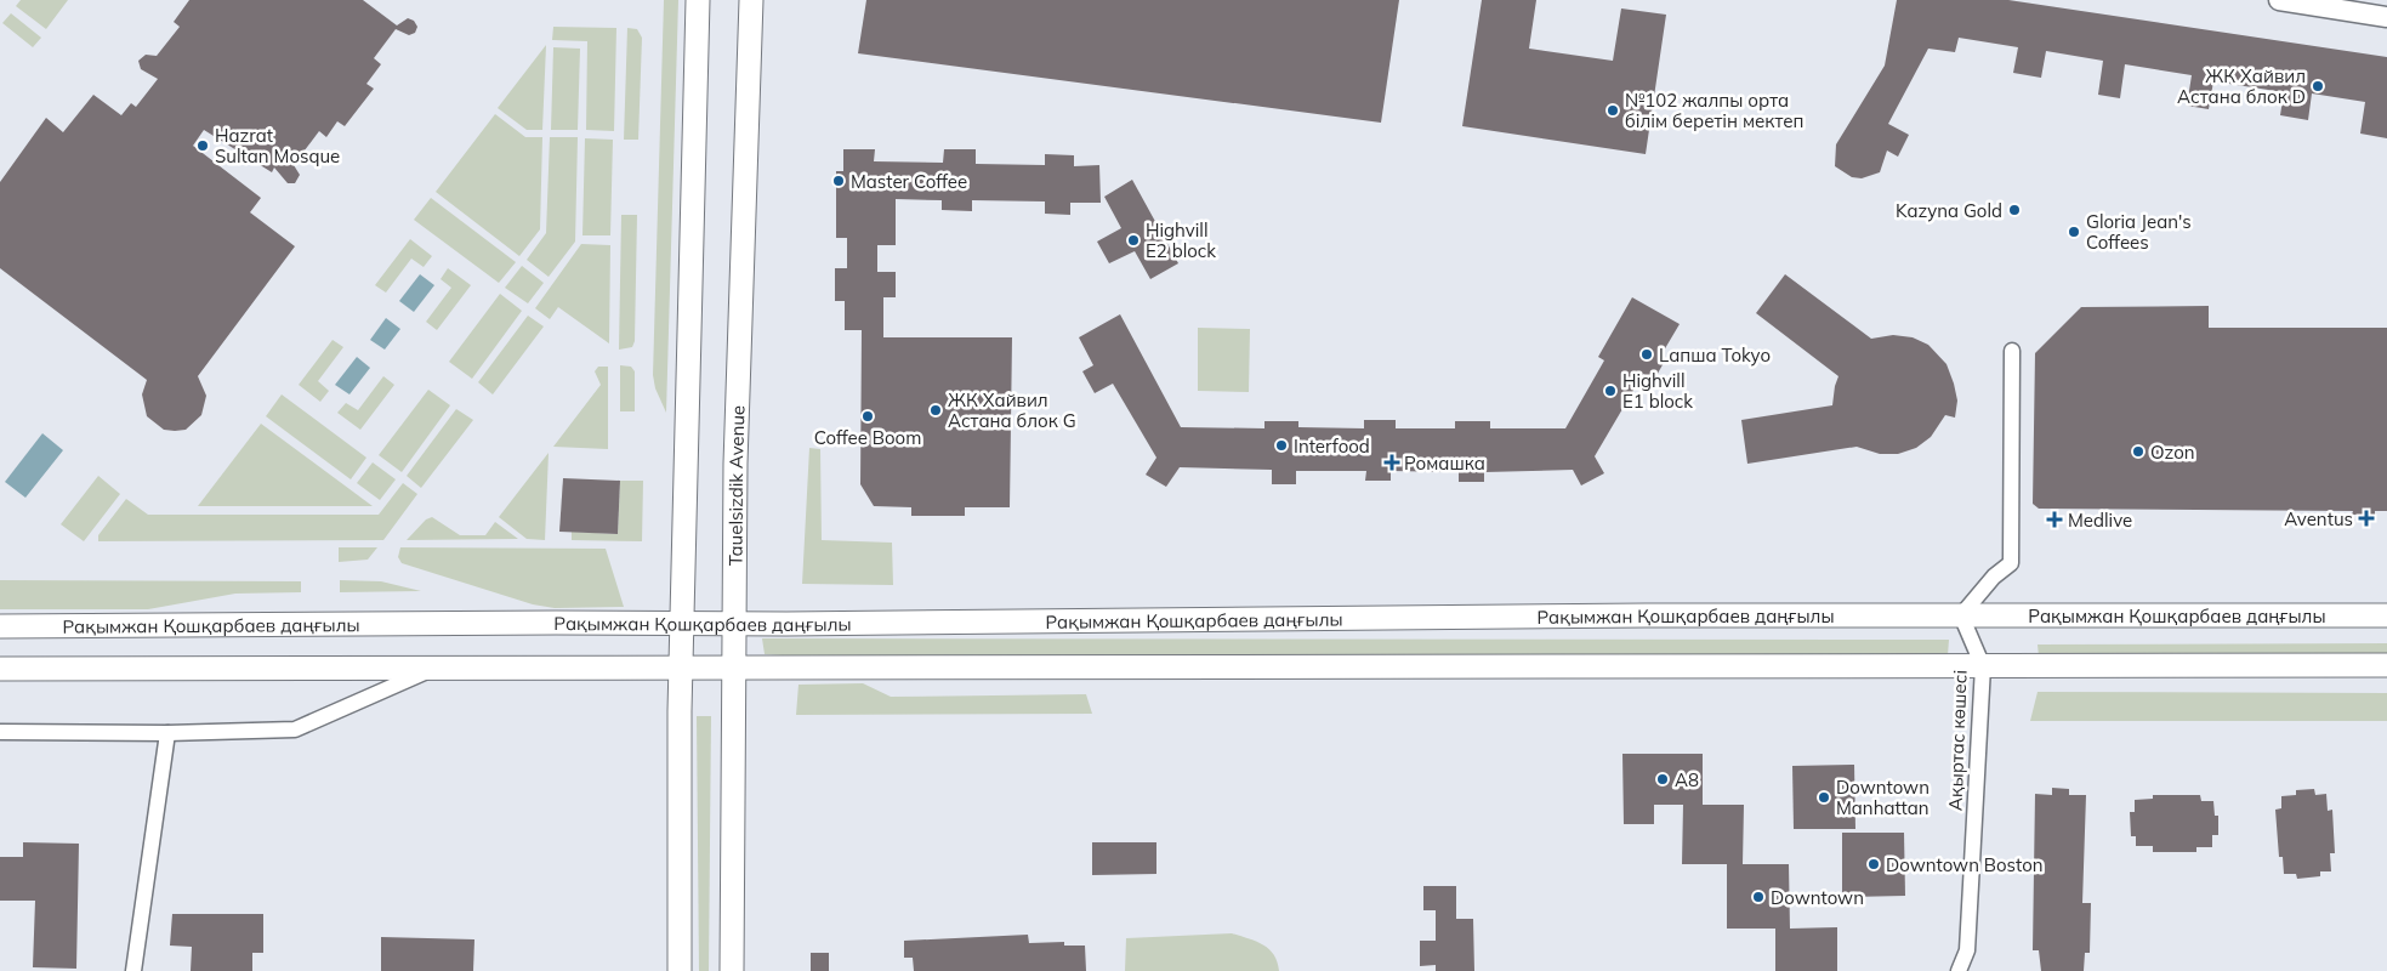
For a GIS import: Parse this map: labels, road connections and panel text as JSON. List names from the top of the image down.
{
  "streets": {
    "main road": ["Tauelsizdik Avenue", "Рақымжан Қошқарбаев даңғылы"],
    "street": ["Ақыртас көшесі"]
  },
  "crossings": [
    ["Tauelsizdik Avenue", "Рақымжан Қошқарбаев даңғылы"],
    ["Рақымжан Қошқарбаев даңғылы", "Ақыртас көшесі"]
  ],
  "places": {
    "other": [
      "ЖК Хайвил Астана блок D",
      "№102 жалпы орта білім беретін мектеп",
      "Hazrat Sultan Mosque",
      "Master Coffee",
      "Kazyna Gold",
      "Gloria Jean's Coffees",
      "Highvill E2 block",
      "Lапша Tokyo",
      "Highvill E1 block",
      "ЖК Хайвил Астана блок G",
      "Coffee Boom",
      "Interfood",
      "Ozon",
      "А8",
      "Downtown Manhattan",
      "Downtown Boston",
      "Downtown"
    ],
    "health": ["Ромашка", "Aventus", "Medlive"]
  }
}
